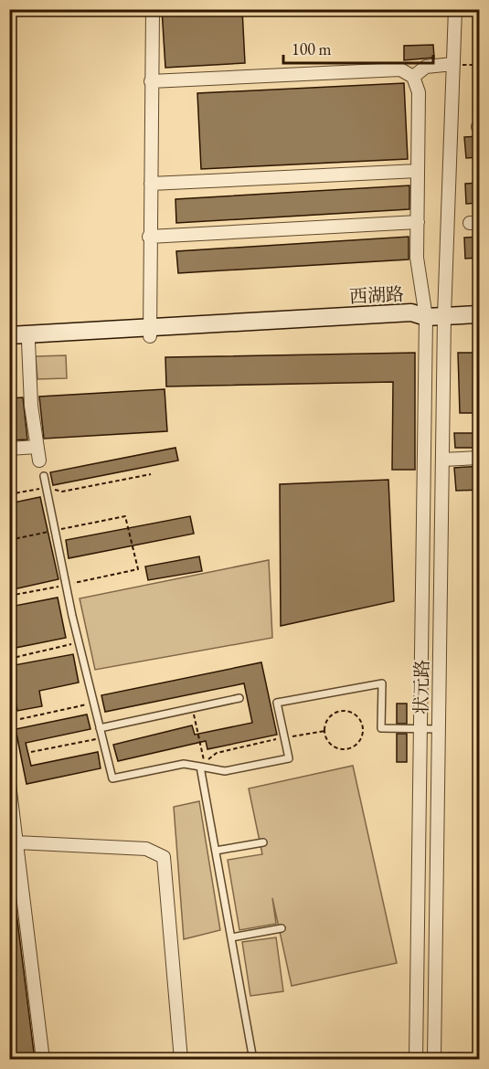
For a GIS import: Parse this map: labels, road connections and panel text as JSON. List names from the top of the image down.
{
  "streets": {
    "main road": ["西湖路"],
    "street": ["状元路"]
  },
  "crossings": [
    ["西湖路", "状元路"]
  ],
  "scale_bar": "100 m"
}
